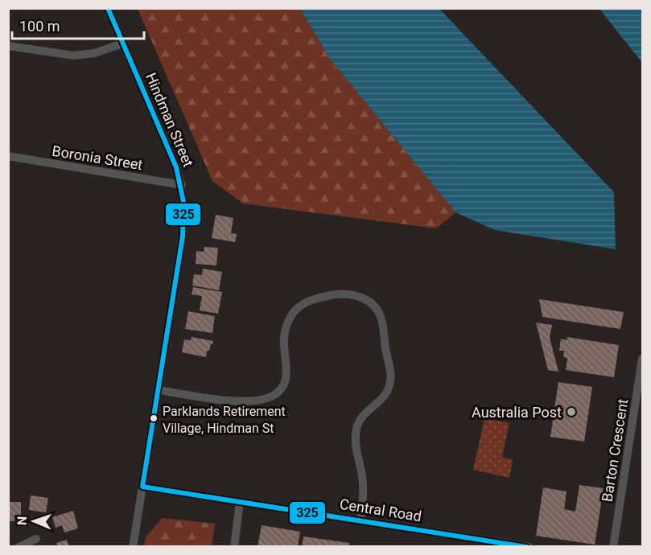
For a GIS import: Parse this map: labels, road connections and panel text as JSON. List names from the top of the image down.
{
  "streets": {
    "street": [
      "Hindman Street",
      "Boronia Street",
      "Barton Crescent",
      "Central Road"
    ]
  },
  "crossings": [
    ["Hindman Street", "Boronia Street"],
    ["Hindman Street", "Central Road"]
  ],
  "places": ["Australia Post", "Parklands Retirement Village, Hindman St"],
  "lines": ["transit line 325"],
  "scale_bar": "100 m",
  "north": "left"
}
